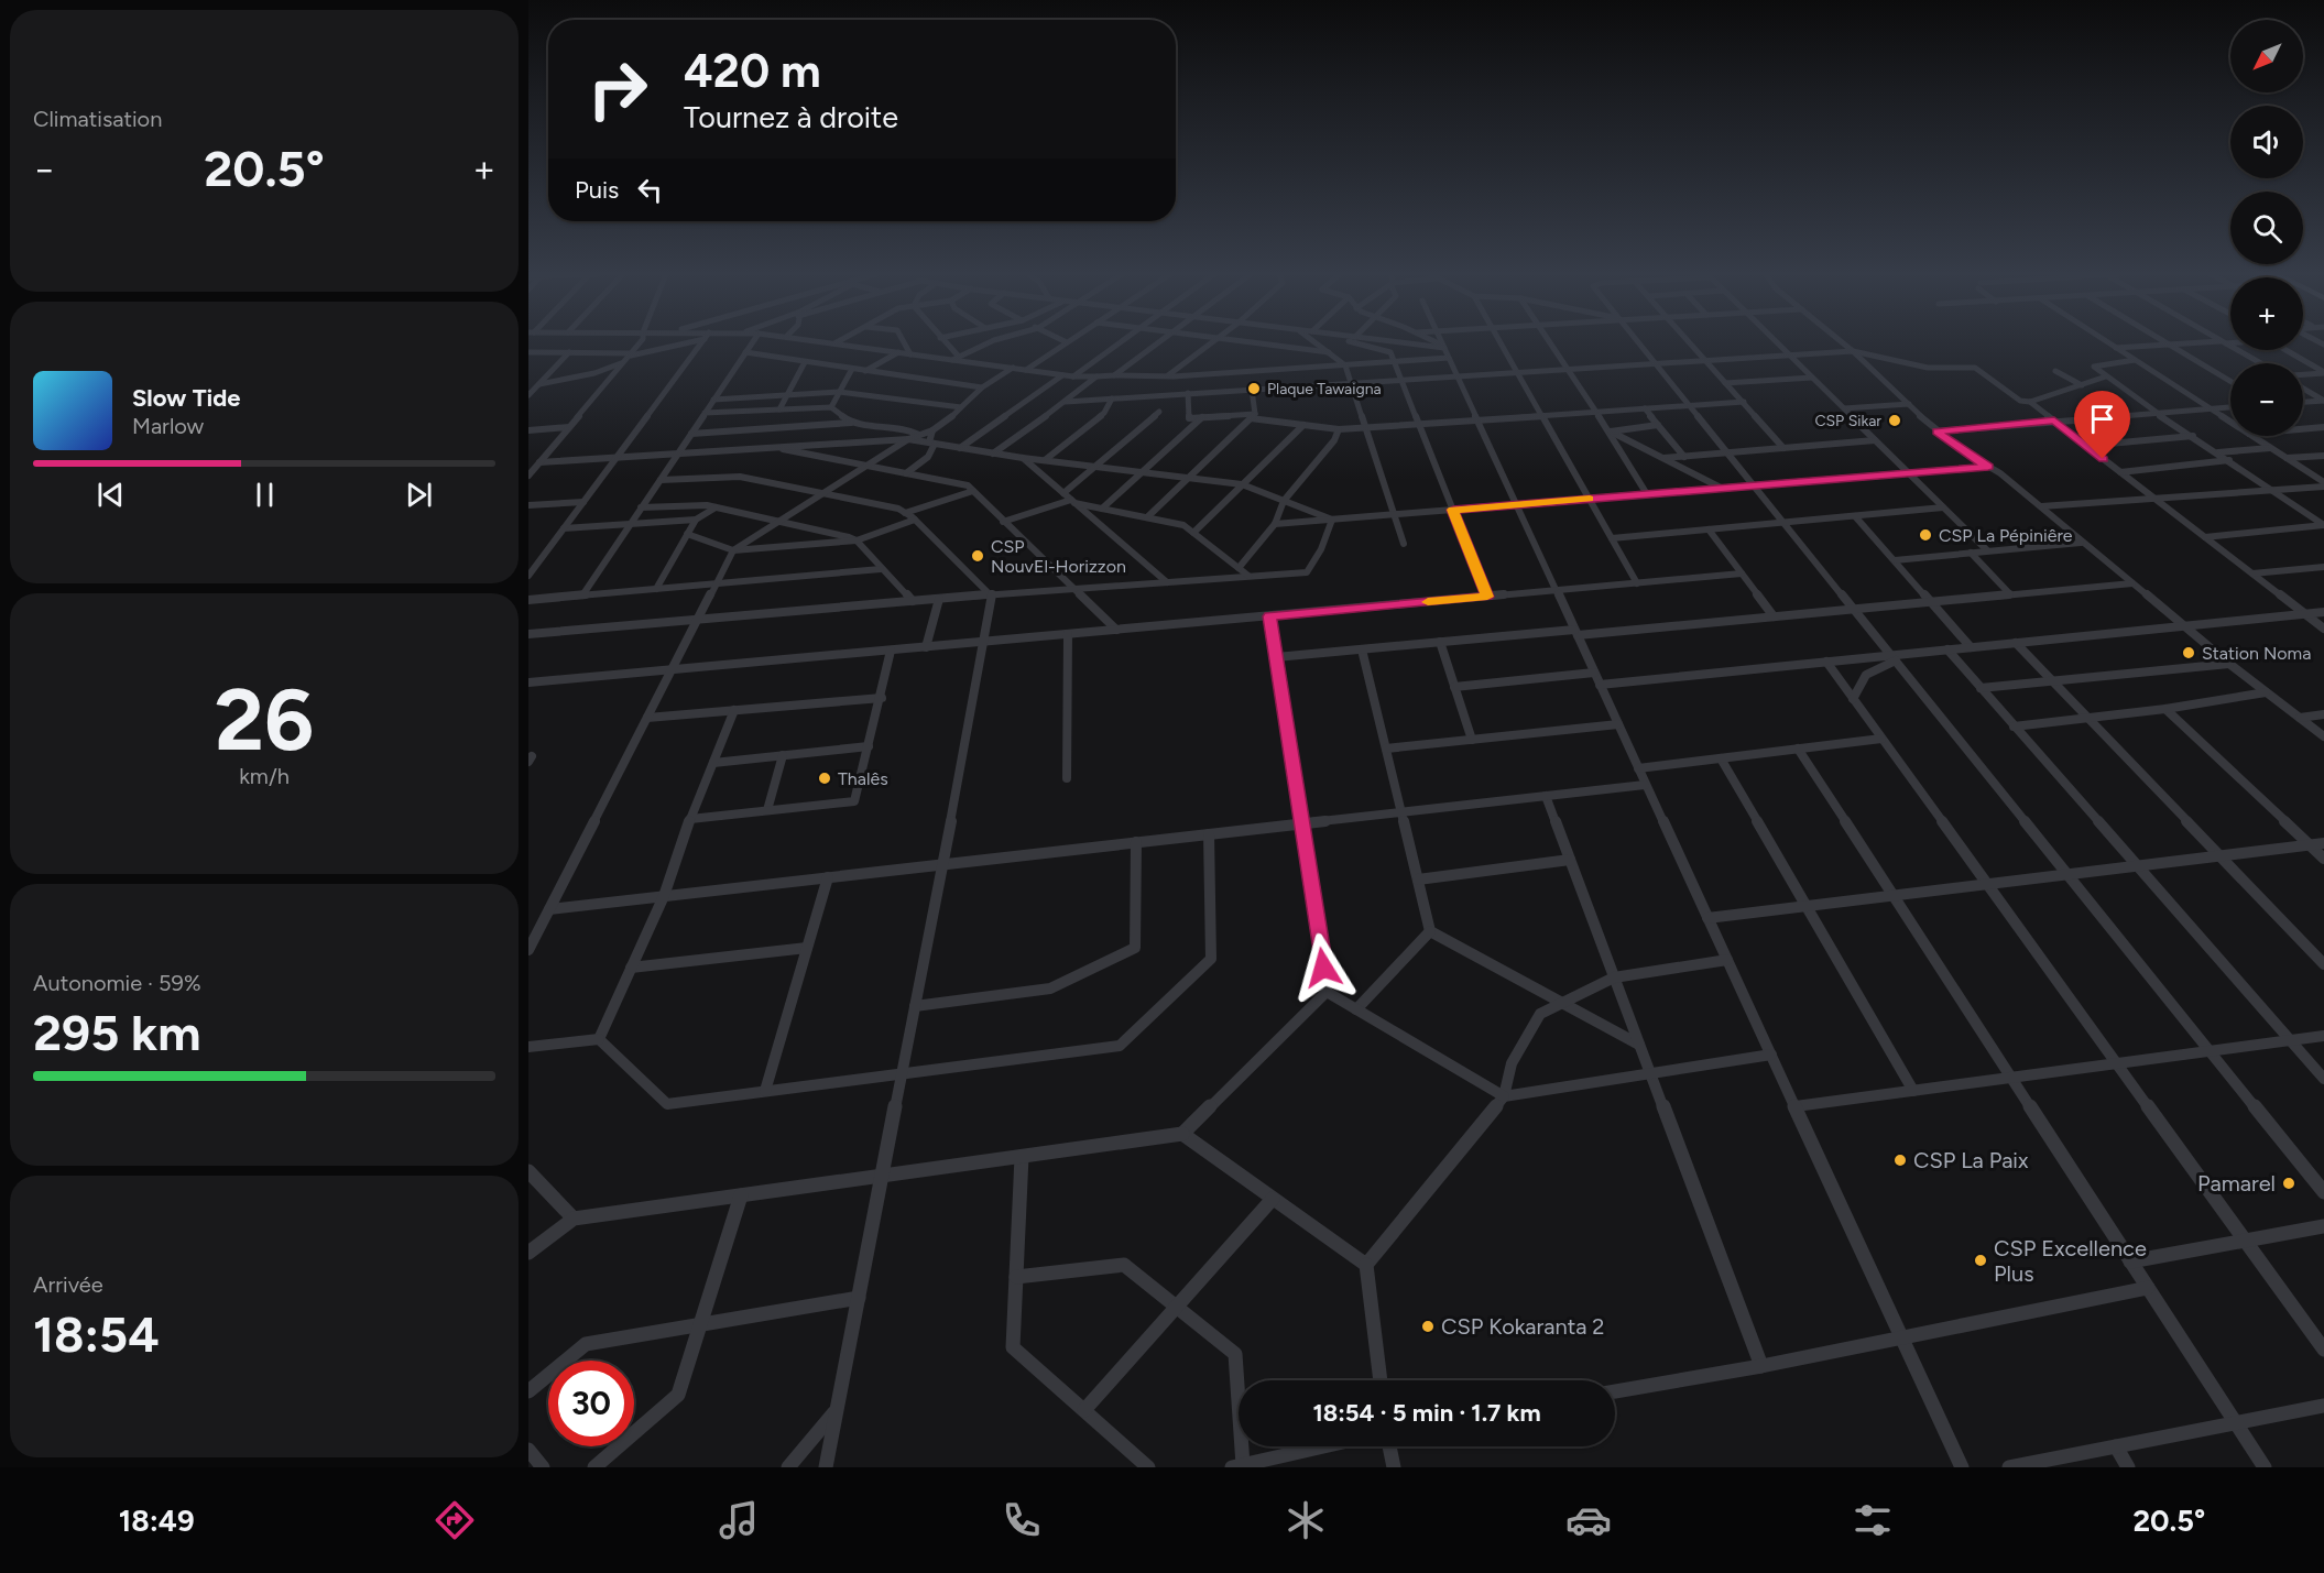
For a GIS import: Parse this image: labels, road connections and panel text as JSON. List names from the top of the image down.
{
  "places": [
    "Plaque Tawaigna",
    "CSP Sikar",
    "CSP La Pépiniêre",
    "CSP NouvEl-Horizzon",
    "Station Noma",
    "Thalês",
    "CSP La Paix",
    "Pamarel",
    "CSP Excellence Plus",
    "CSP Kokaranta 2"
  ],
  "north": "bottom left",
  "page": {
    "tile": [
      "Climatisation",
      ["26", "km/h"],
      ["Autonomie · 59%", "295 km"],
      ["Arrivée", "18:54"]
    ],
    "map_buttons": ["+", "−"],
    "turn": ["420 m", "Tournez à droite"],
    "heat": ["−", "20.5°", "+"],
    "then": "Puis",
    "song": ["Slow Tide", "Marlow"],
    "limit": "30",
    "trip": "18:54 · 5 min · 1.7 km",
    "tabs": ["18:49", "20.5°"]
  }
}
